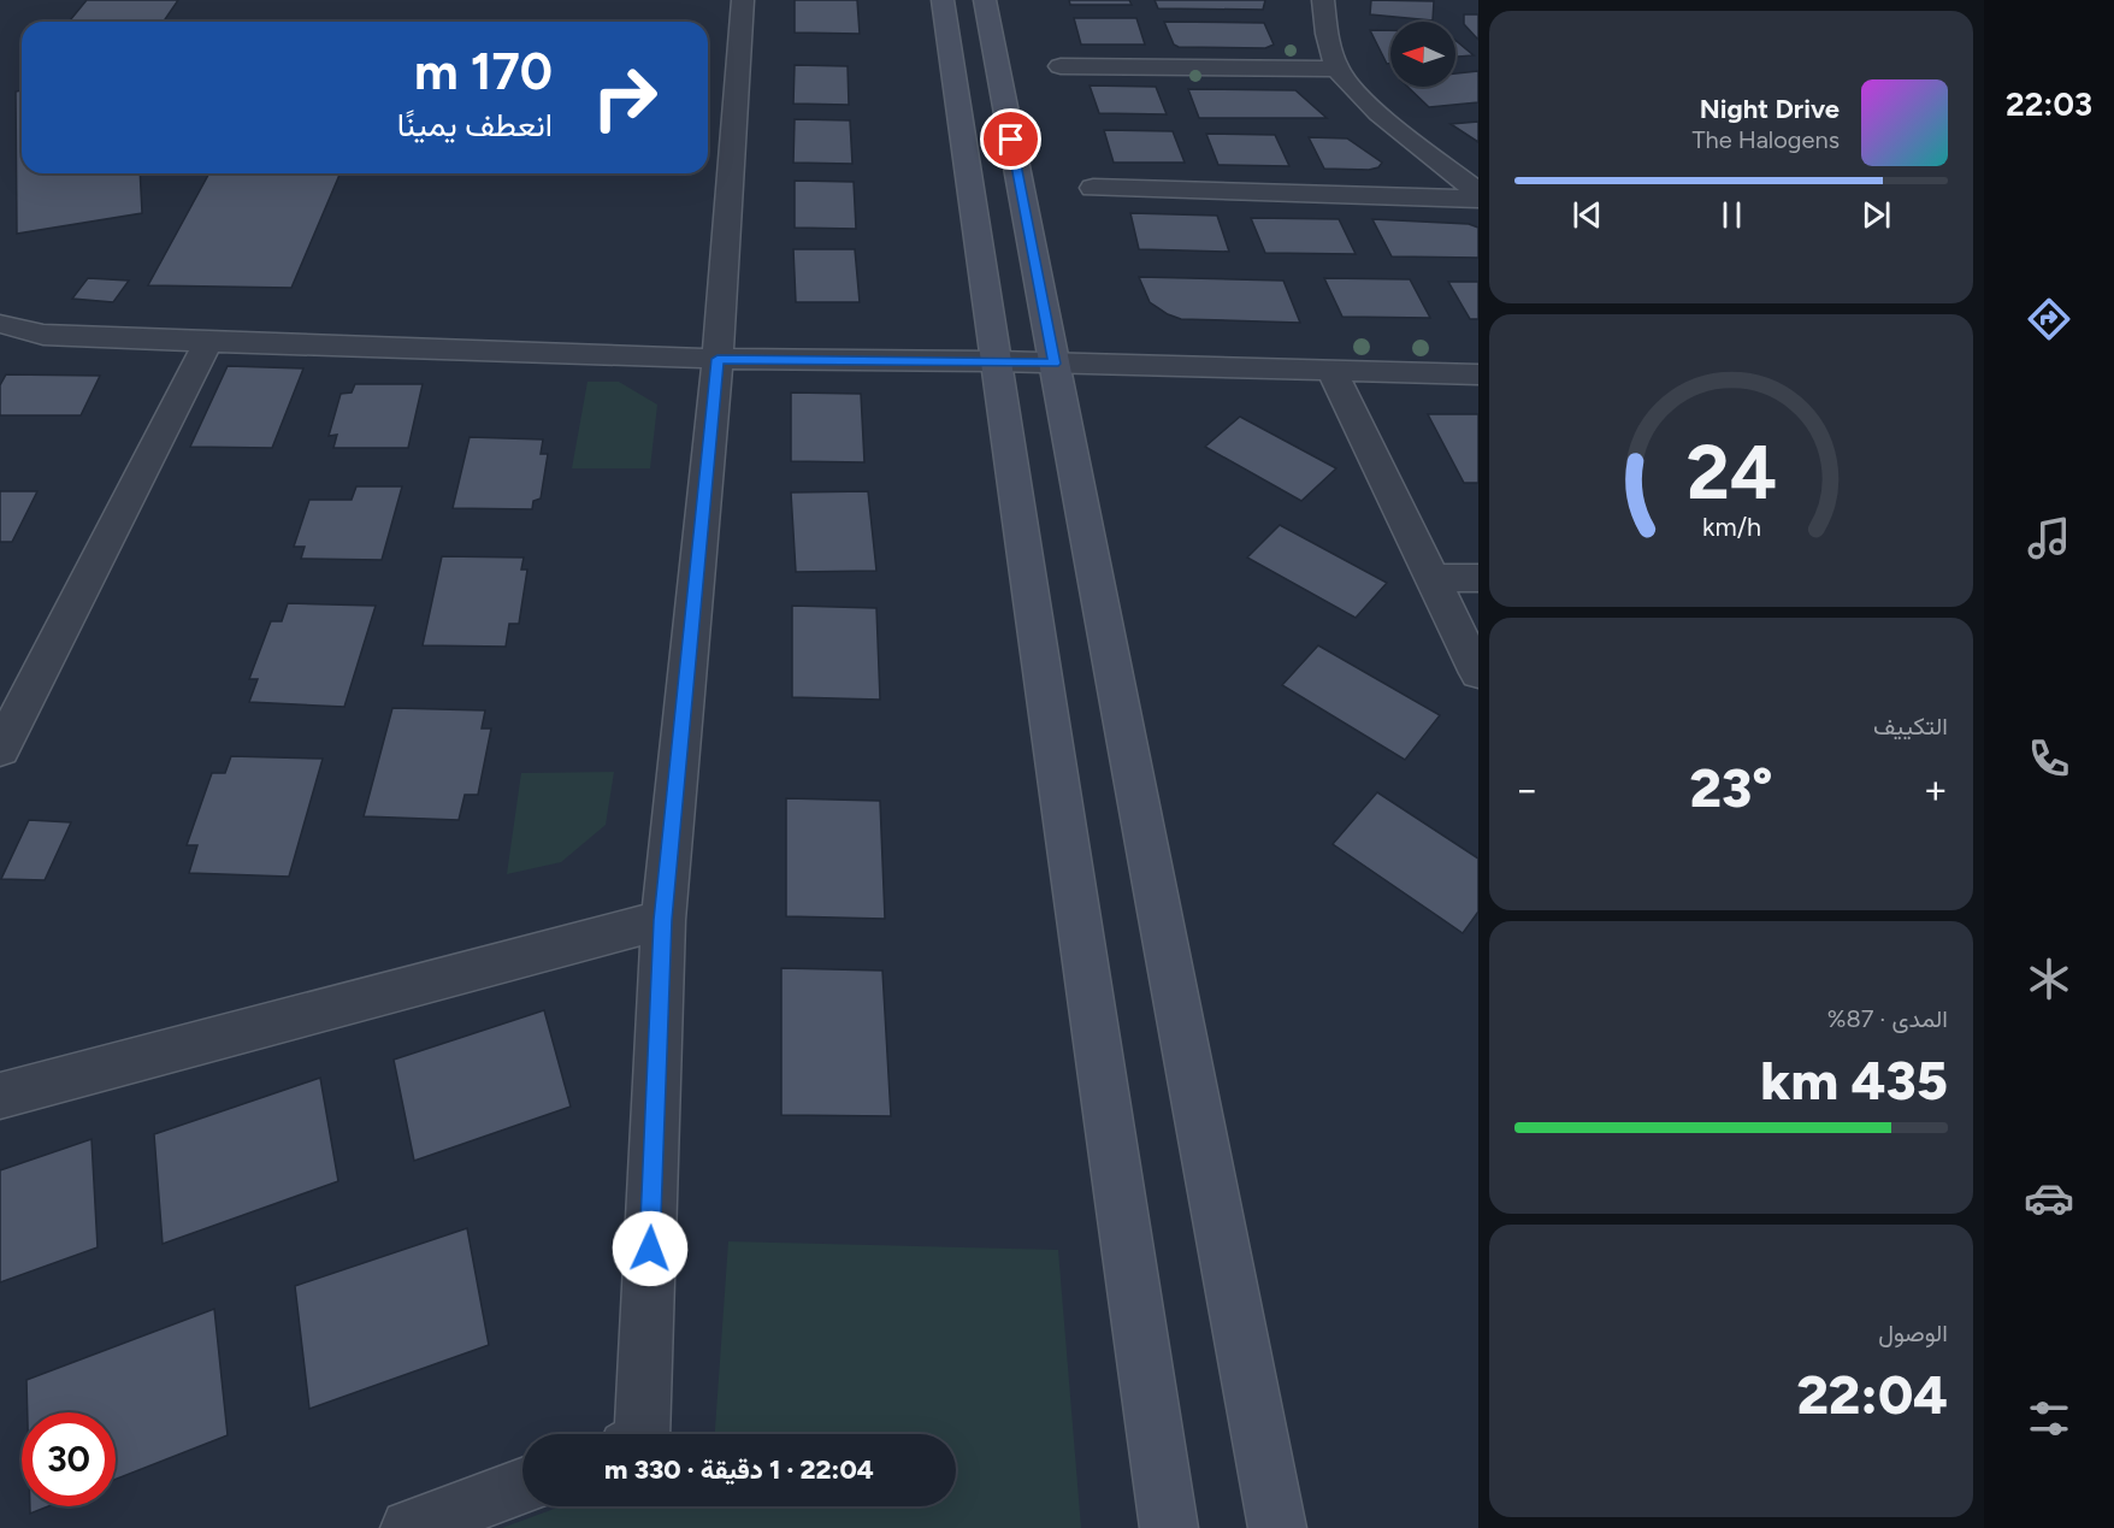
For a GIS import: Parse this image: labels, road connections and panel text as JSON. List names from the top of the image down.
{
  "north": "left",
  "page": {
    "tabs": "22:03",
    "turn": ["170 m", "انعطف يمينًا"],
    "song": ["Night Drive", "The Halogens"],
    "tile": [
      "التكييف",
      ["المدى · 87%", "435 km"],
      ["الوصول", "22:04"]
    ],
    "heat": ["−", "23°", "+"],
    "limit": "30",
    "trip": "22:04 · 1 دقيقة · 330 m",
    "gauge": ["24", "km/h"]
  }
}
